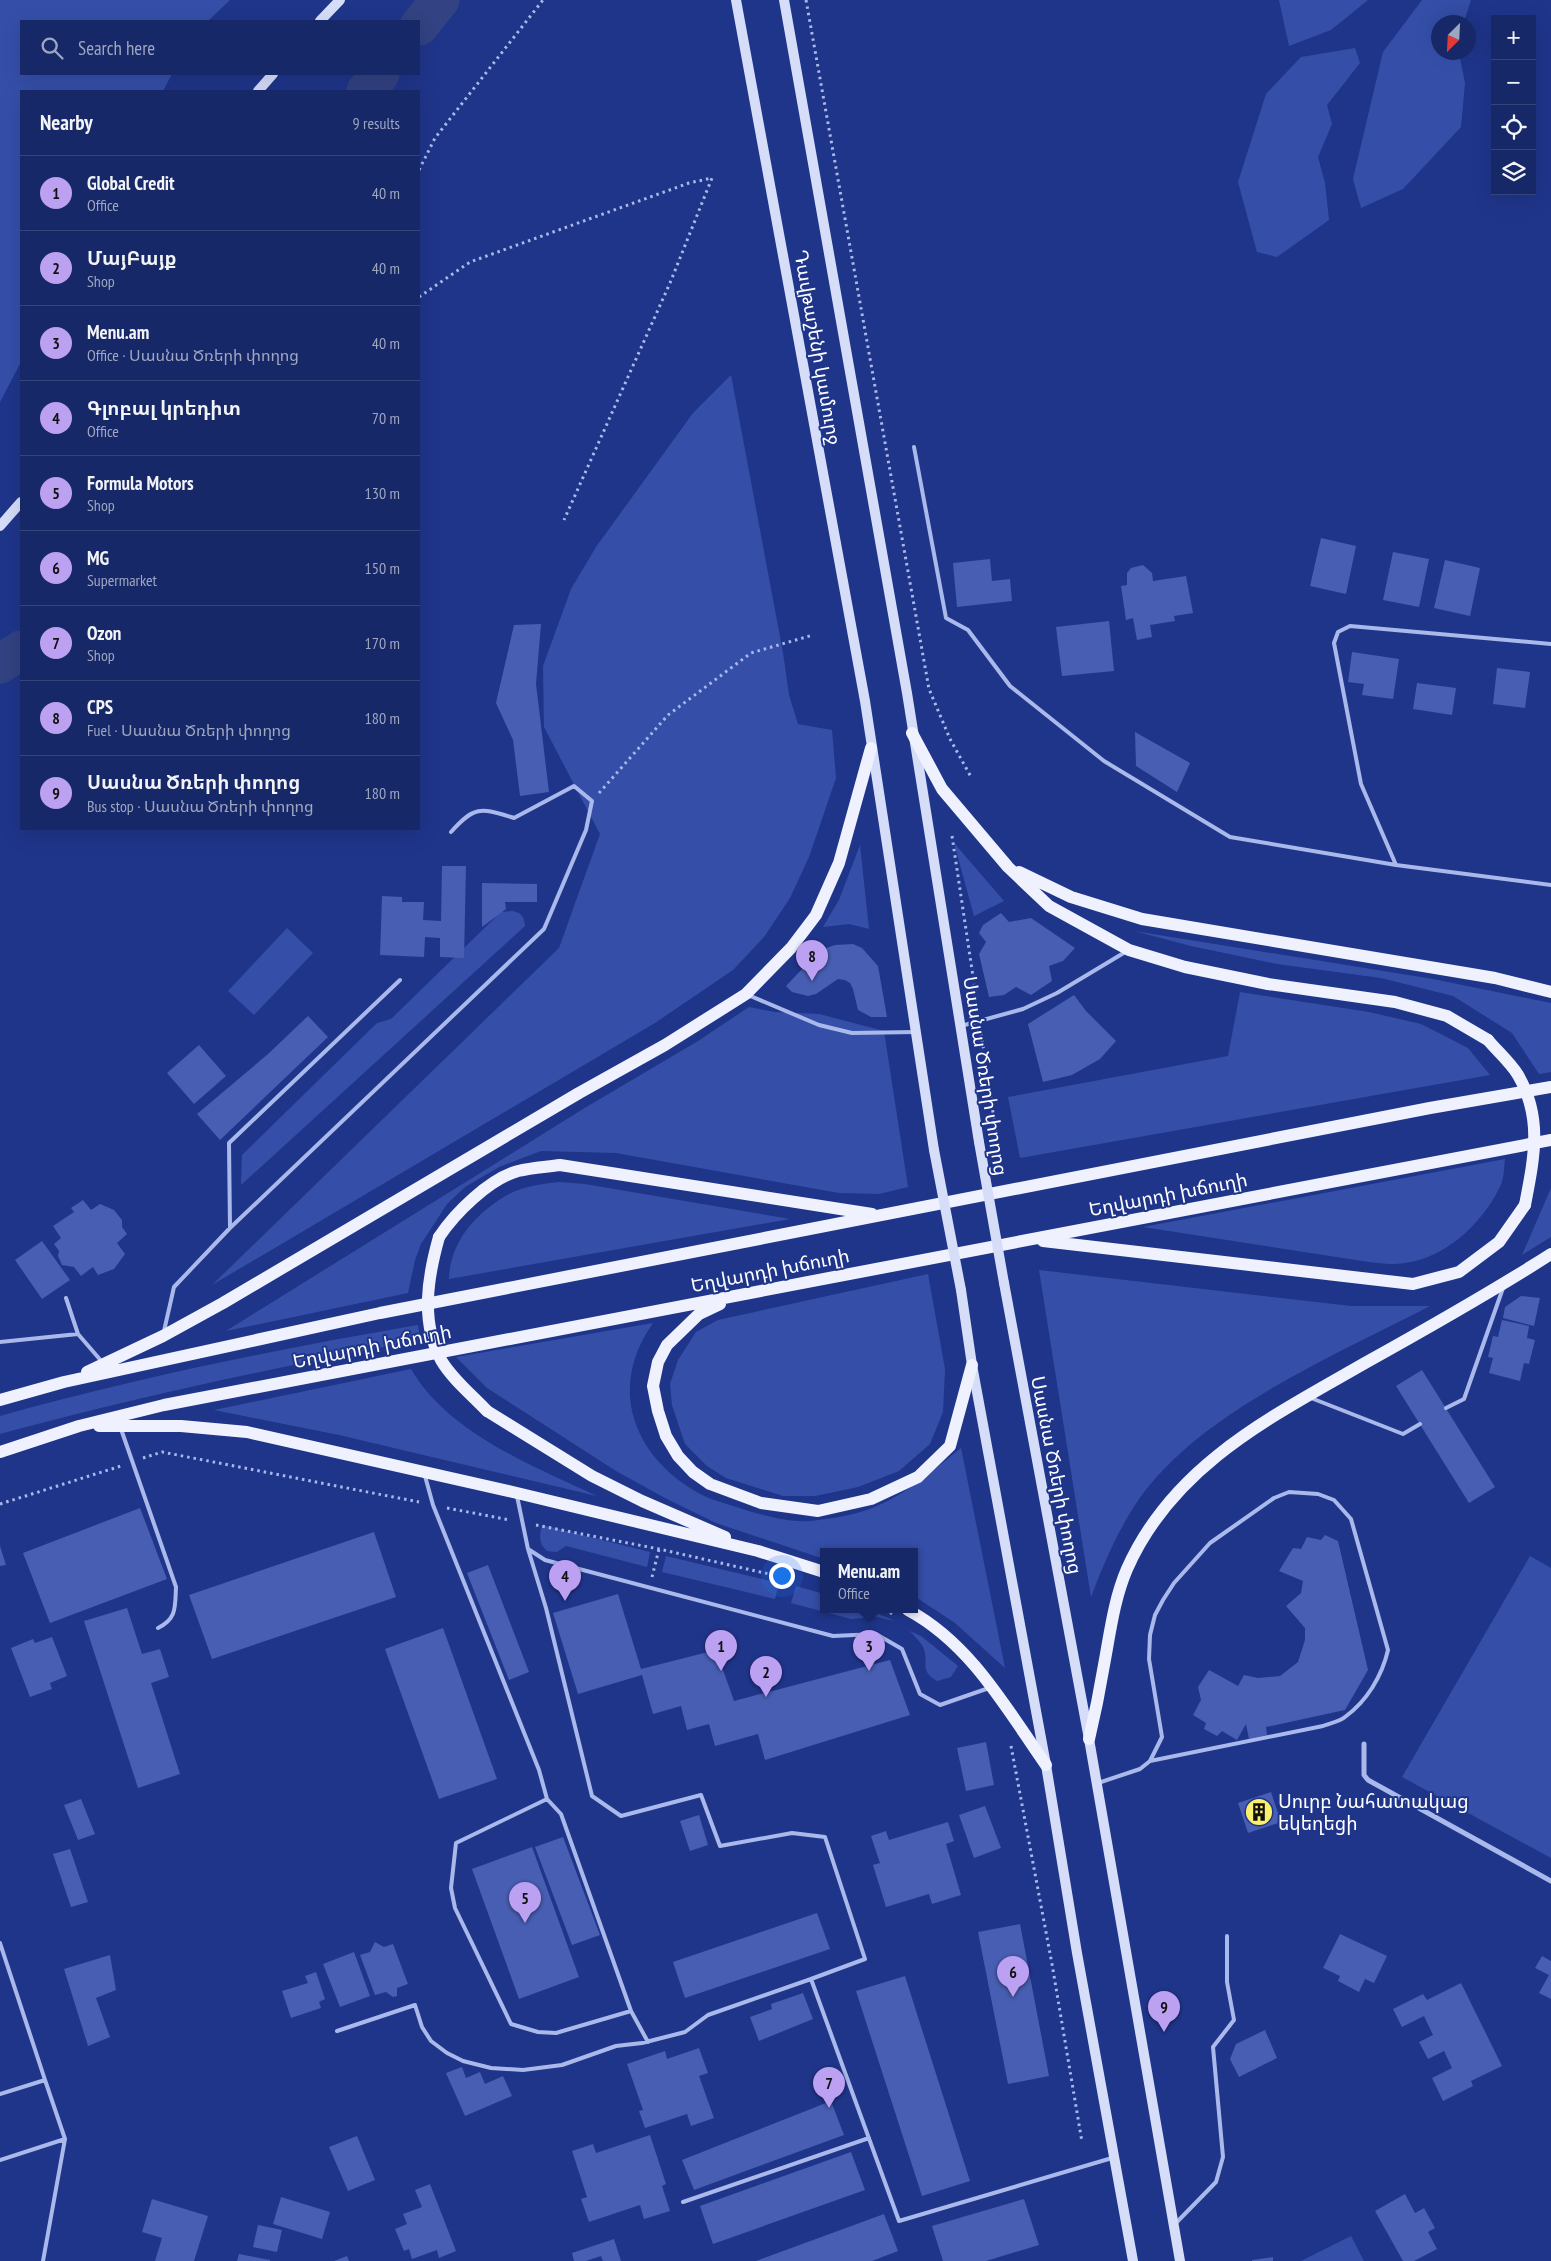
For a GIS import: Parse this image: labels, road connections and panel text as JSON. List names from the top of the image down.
{
  "streets": {
    "main road": ["Դավթաշենի կամուրջ", "Սասնա Ծռերի փողոց", "Եղվարդի խճուղի"]
  },
  "crossings": [
    ["Դավթաշենի կամուրջ", "Սասնա Ծռերի փողոց"]
  ],
  "places": {
    "building": ["Սուրբ Նահատակաց եկեղեցի"]
  },
  "north": "bottom left",
  "page": {
    "map_buttons": ["+", "−"],
    "search": "Search here",
    "heading": ["Nearby", "9 results"],
    "list": [
      {
        "mark": "1",
        "name": "Global Credit",
        "note": "Office",
        "value": "40 m"
      },
      {
        "mark": "2",
        "name": "ՄայԲայք",
        "note": "Shop",
        "value": "40 m"
      },
      {
        "mark": "3",
        "name": "Menu.am",
        "note": "Office · Սասնա Ծռերի փողոց",
        "value": "40 m"
      },
      {
        "mark": "4",
        "name": "Գլոբալ կրեդիտ",
        "note": "Office",
        "value": "70 m"
      },
      {
        "mark": "5",
        "name": "Formula Motors",
        "note": "Shop",
        "value": "130 m"
      },
      {
        "mark": "6",
        "name": "MG",
        "note": "Supermarket",
        "value": "150 m"
      },
      {
        "mark": "7",
        "name": "Ozon",
        "note": "Shop",
        "value": "170 m"
      },
      {
        "mark": "8",
        "name": "CPS",
        "note": "Fuel · Սասնա Ծռերի փողոց",
        "value": "180 m"
      },
      {
        "mark": "9",
        "name": "Սասնա Ծռերի փողոց",
        "note": "Bus stop · Սասնա Ծռերի փողոց",
        "value": "180 m"
      }
    ],
    "pins": [
      "8",
      "4",
      "1",
      "3",
      "2",
      "5",
      "6",
      "9",
      "7"
    ],
    "popup": ["Menu.am", "Office"]
  }
}
